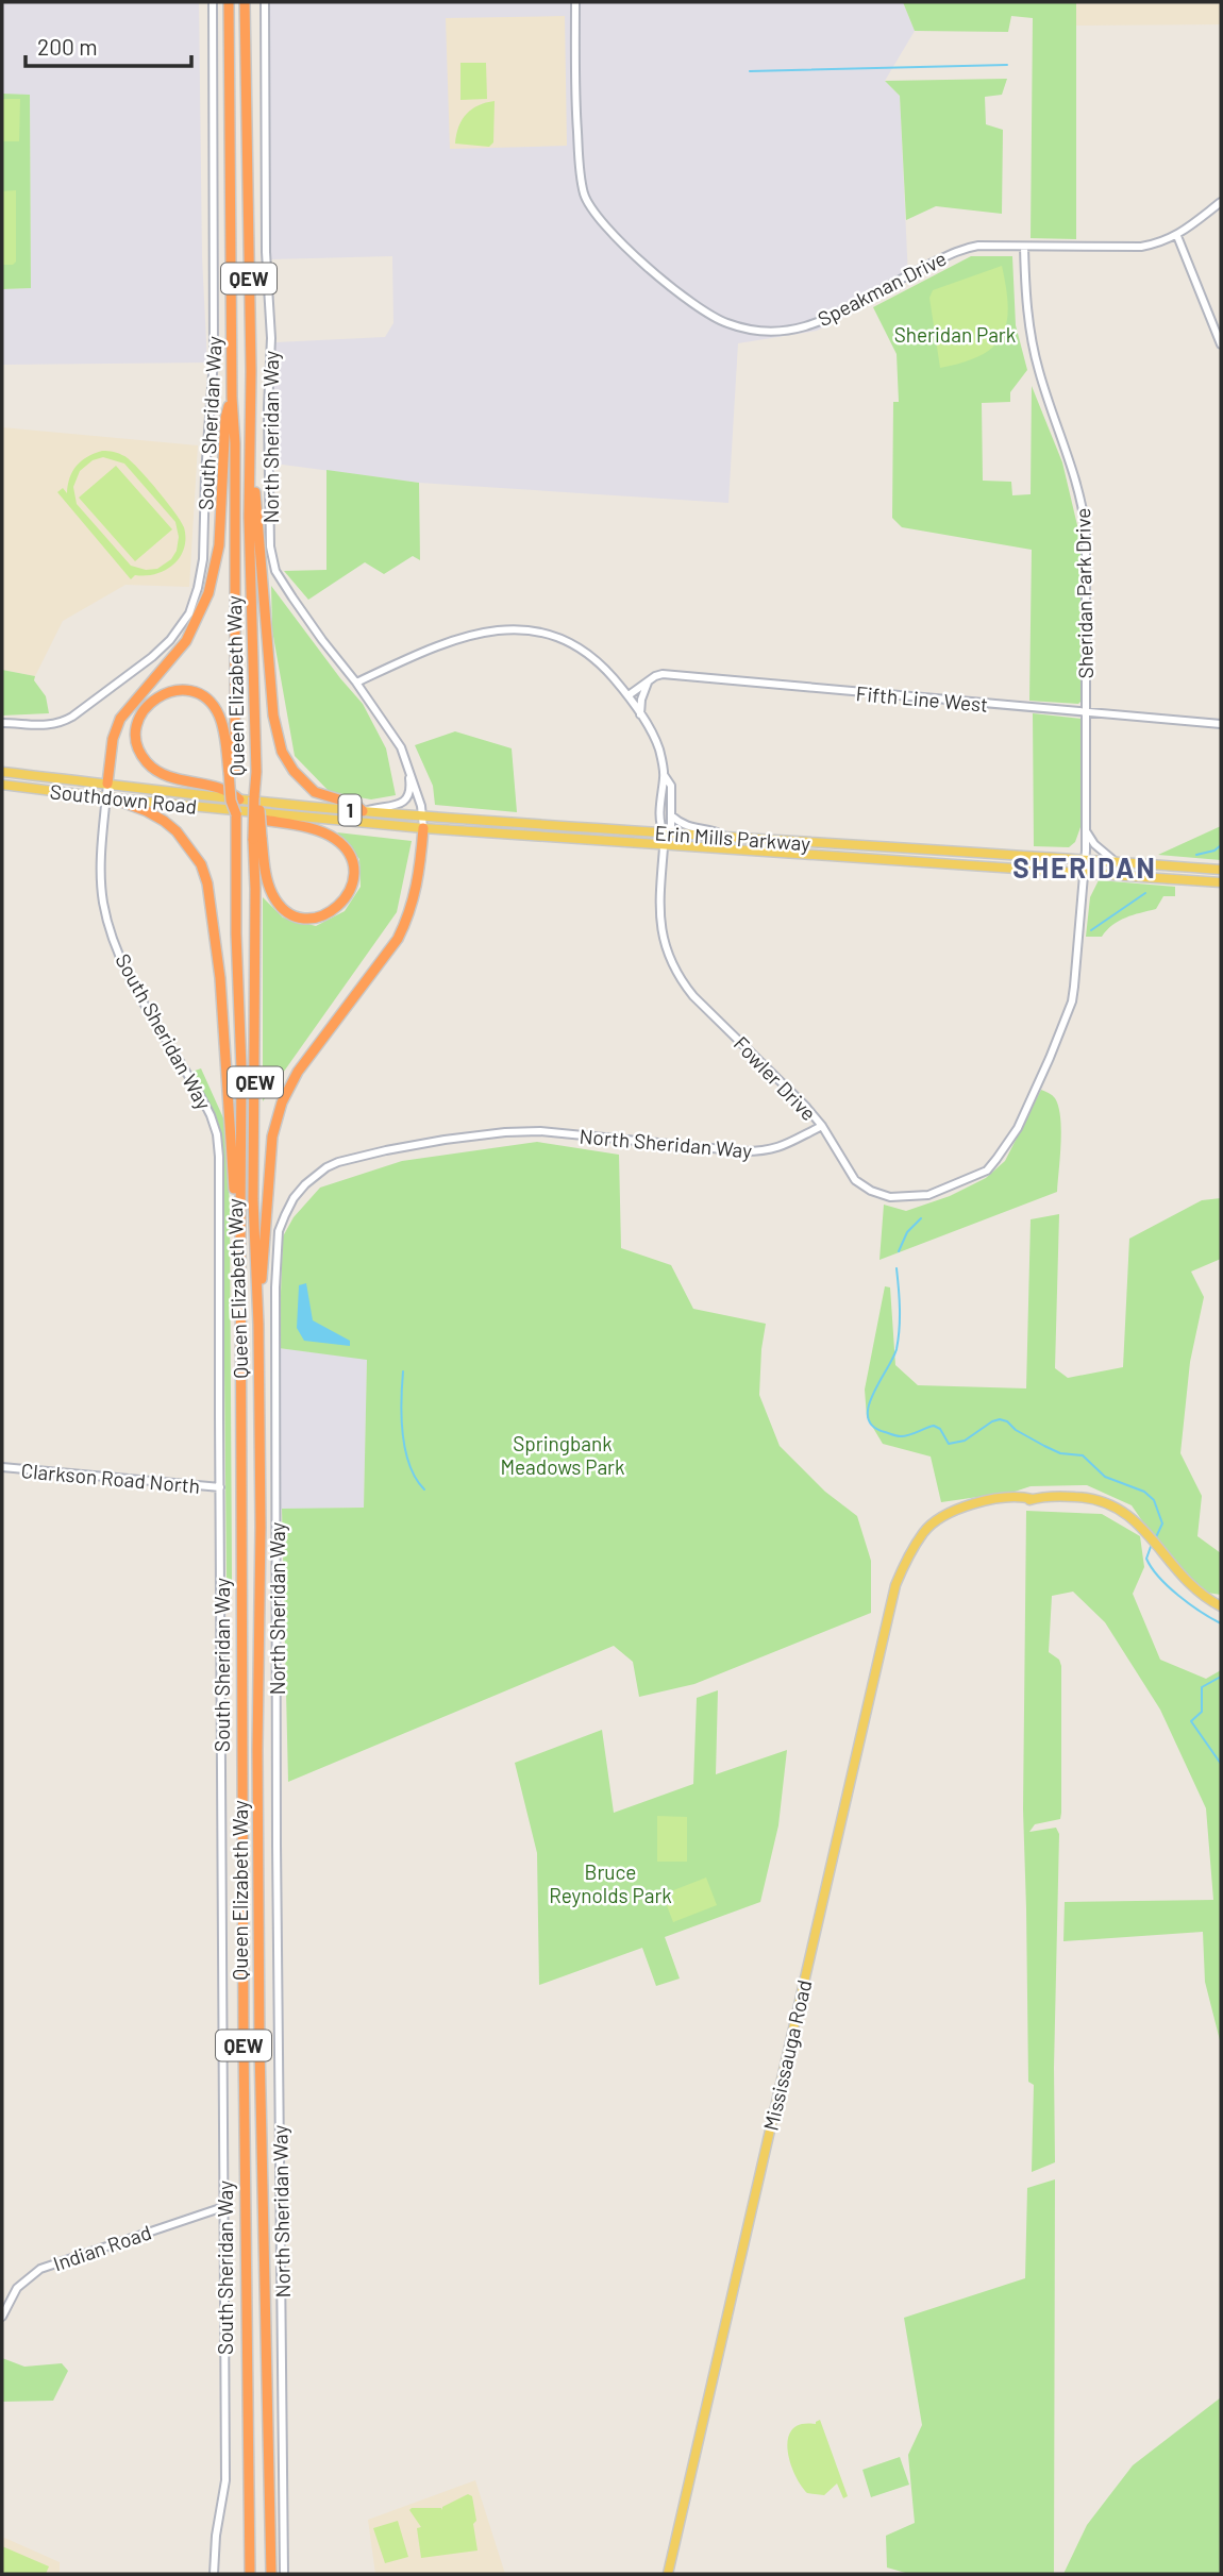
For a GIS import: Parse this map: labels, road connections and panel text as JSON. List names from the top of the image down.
{
  "streets": {
    "highway": ["QEW", "Queen Elizabeth Way"],
    "main road": [
      "Southdown Road",
      "1",
      "Erin Mills Parkway",
      "Mississauga Road"
    ],
    "street": [
      "Speakman Drive",
      "South Sheridan Way",
      "North Sheridan Way",
      "Sheridan Park Drive",
      "Fifth Line West",
      "Fowler Drive",
      "Clarkson Road North",
      "Indian Road"
    ]
  },
  "crossings": [
    ["Speakman Drive", "Sheridan Park Drive"],
    ["South Sheridan Way", "Southdown Road"],
    ["South Sheridan Way", "Clarkson Road North"],
    ["South Sheridan Way", "Indian Road"],
    ["North Sheridan Way", "Erin Mills Parkway"],
    ["North Sheridan Way", "Fowler Drive"],
    ["Sheridan Park Drive", "Fifth Line West"],
    ["Sheridan Park Drive", "Erin Mills Parkway"],
    ["Sheridan Park Drive", "Fowler Drive"],
    ["Queen Elizabeth Way", "Southdown Road"],
    ["Queen Elizabeth Way", "Erin Mills Parkway"],
    ["Southdown Road", "Erin Mills Parkway"],
    ["Erin Mills Parkway", "Fowler Drive"]
  ],
  "districts": ["SHERIDAN"],
  "parks": ["Sheridan Park", "Springbank Meadows Park", "Bruce Reynolds Park"],
  "scale_bar": "200 m"
}
